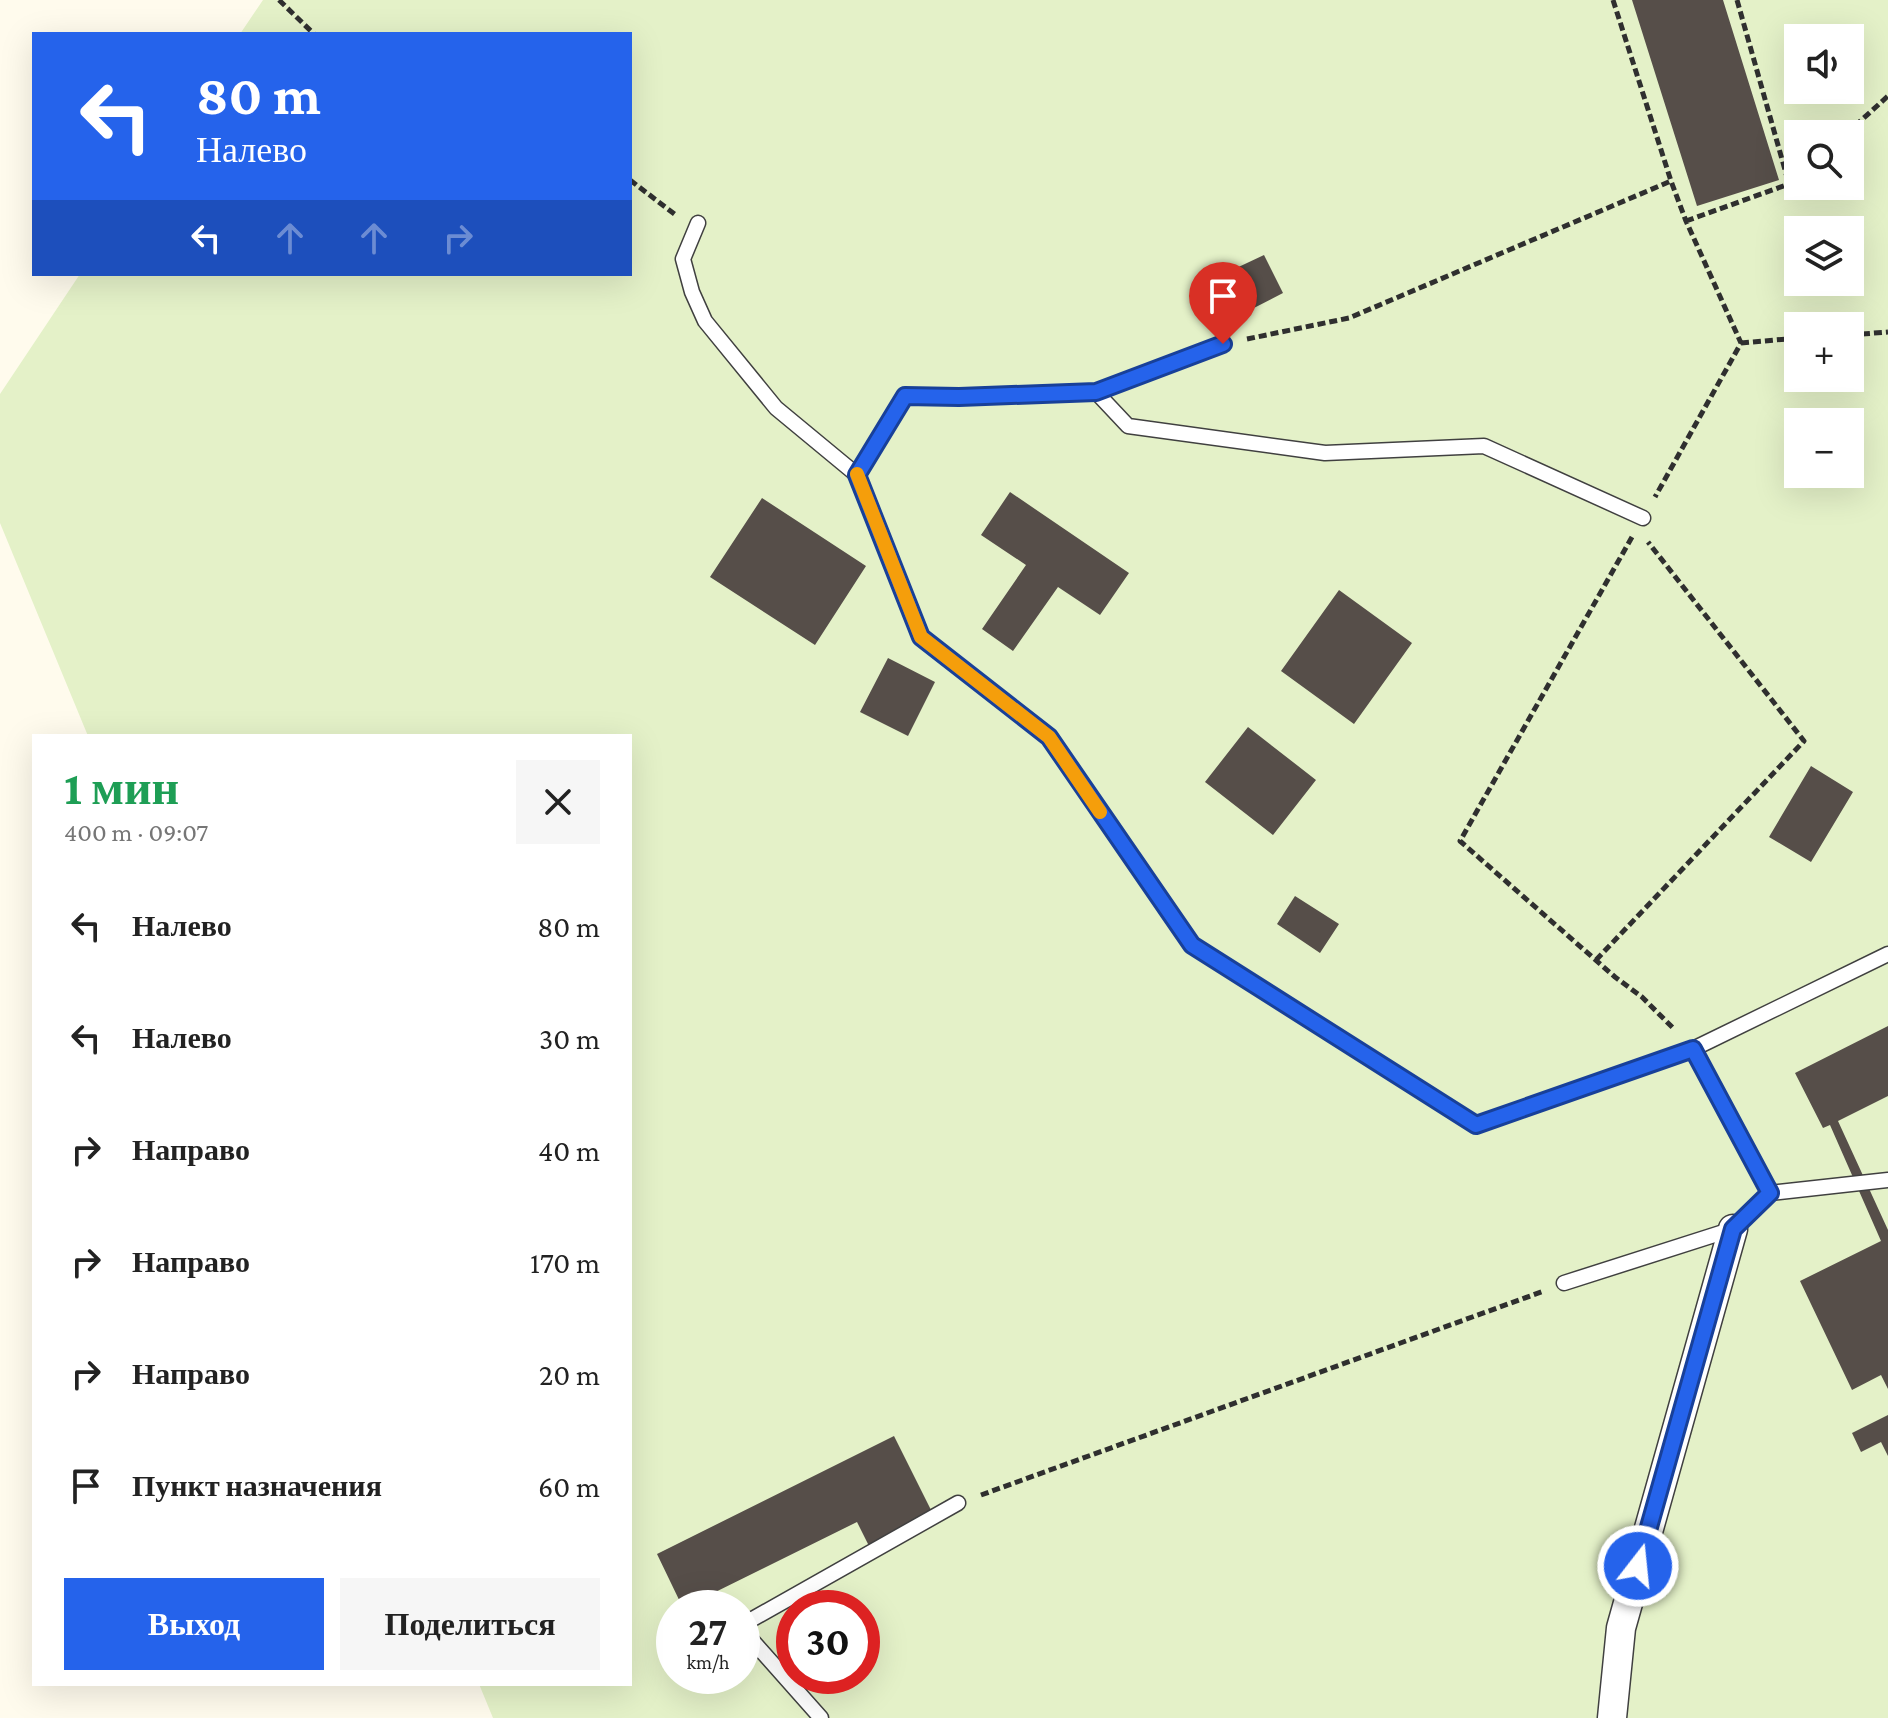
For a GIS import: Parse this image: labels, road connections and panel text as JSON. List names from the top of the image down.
{
  "page": {
    "map_buttons": ["+", "−"],
    "turn": ["80 m", "Налево"],
    "heading": ["1 мин", "400 m · 09:07"],
    "list": [
      {
        "name": "Налево",
        "value": "80 m"
      },
      {
        "name": "Налево",
        "value": "30 m"
      },
      {
        "name": "Направо",
        "value": "40 m"
      },
      {
        "name": "Направо",
        "value": "170 m"
      },
      {
        "name": "Направо",
        "value": "20 m"
      },
      {
        "name": "Пункт назначения",
        "value": "60 m"
      }
    ],
    "buttons": ["Выход", "Поделиться"],
    "speed": "27 km/h",
    "limit": "30"
  }
}
